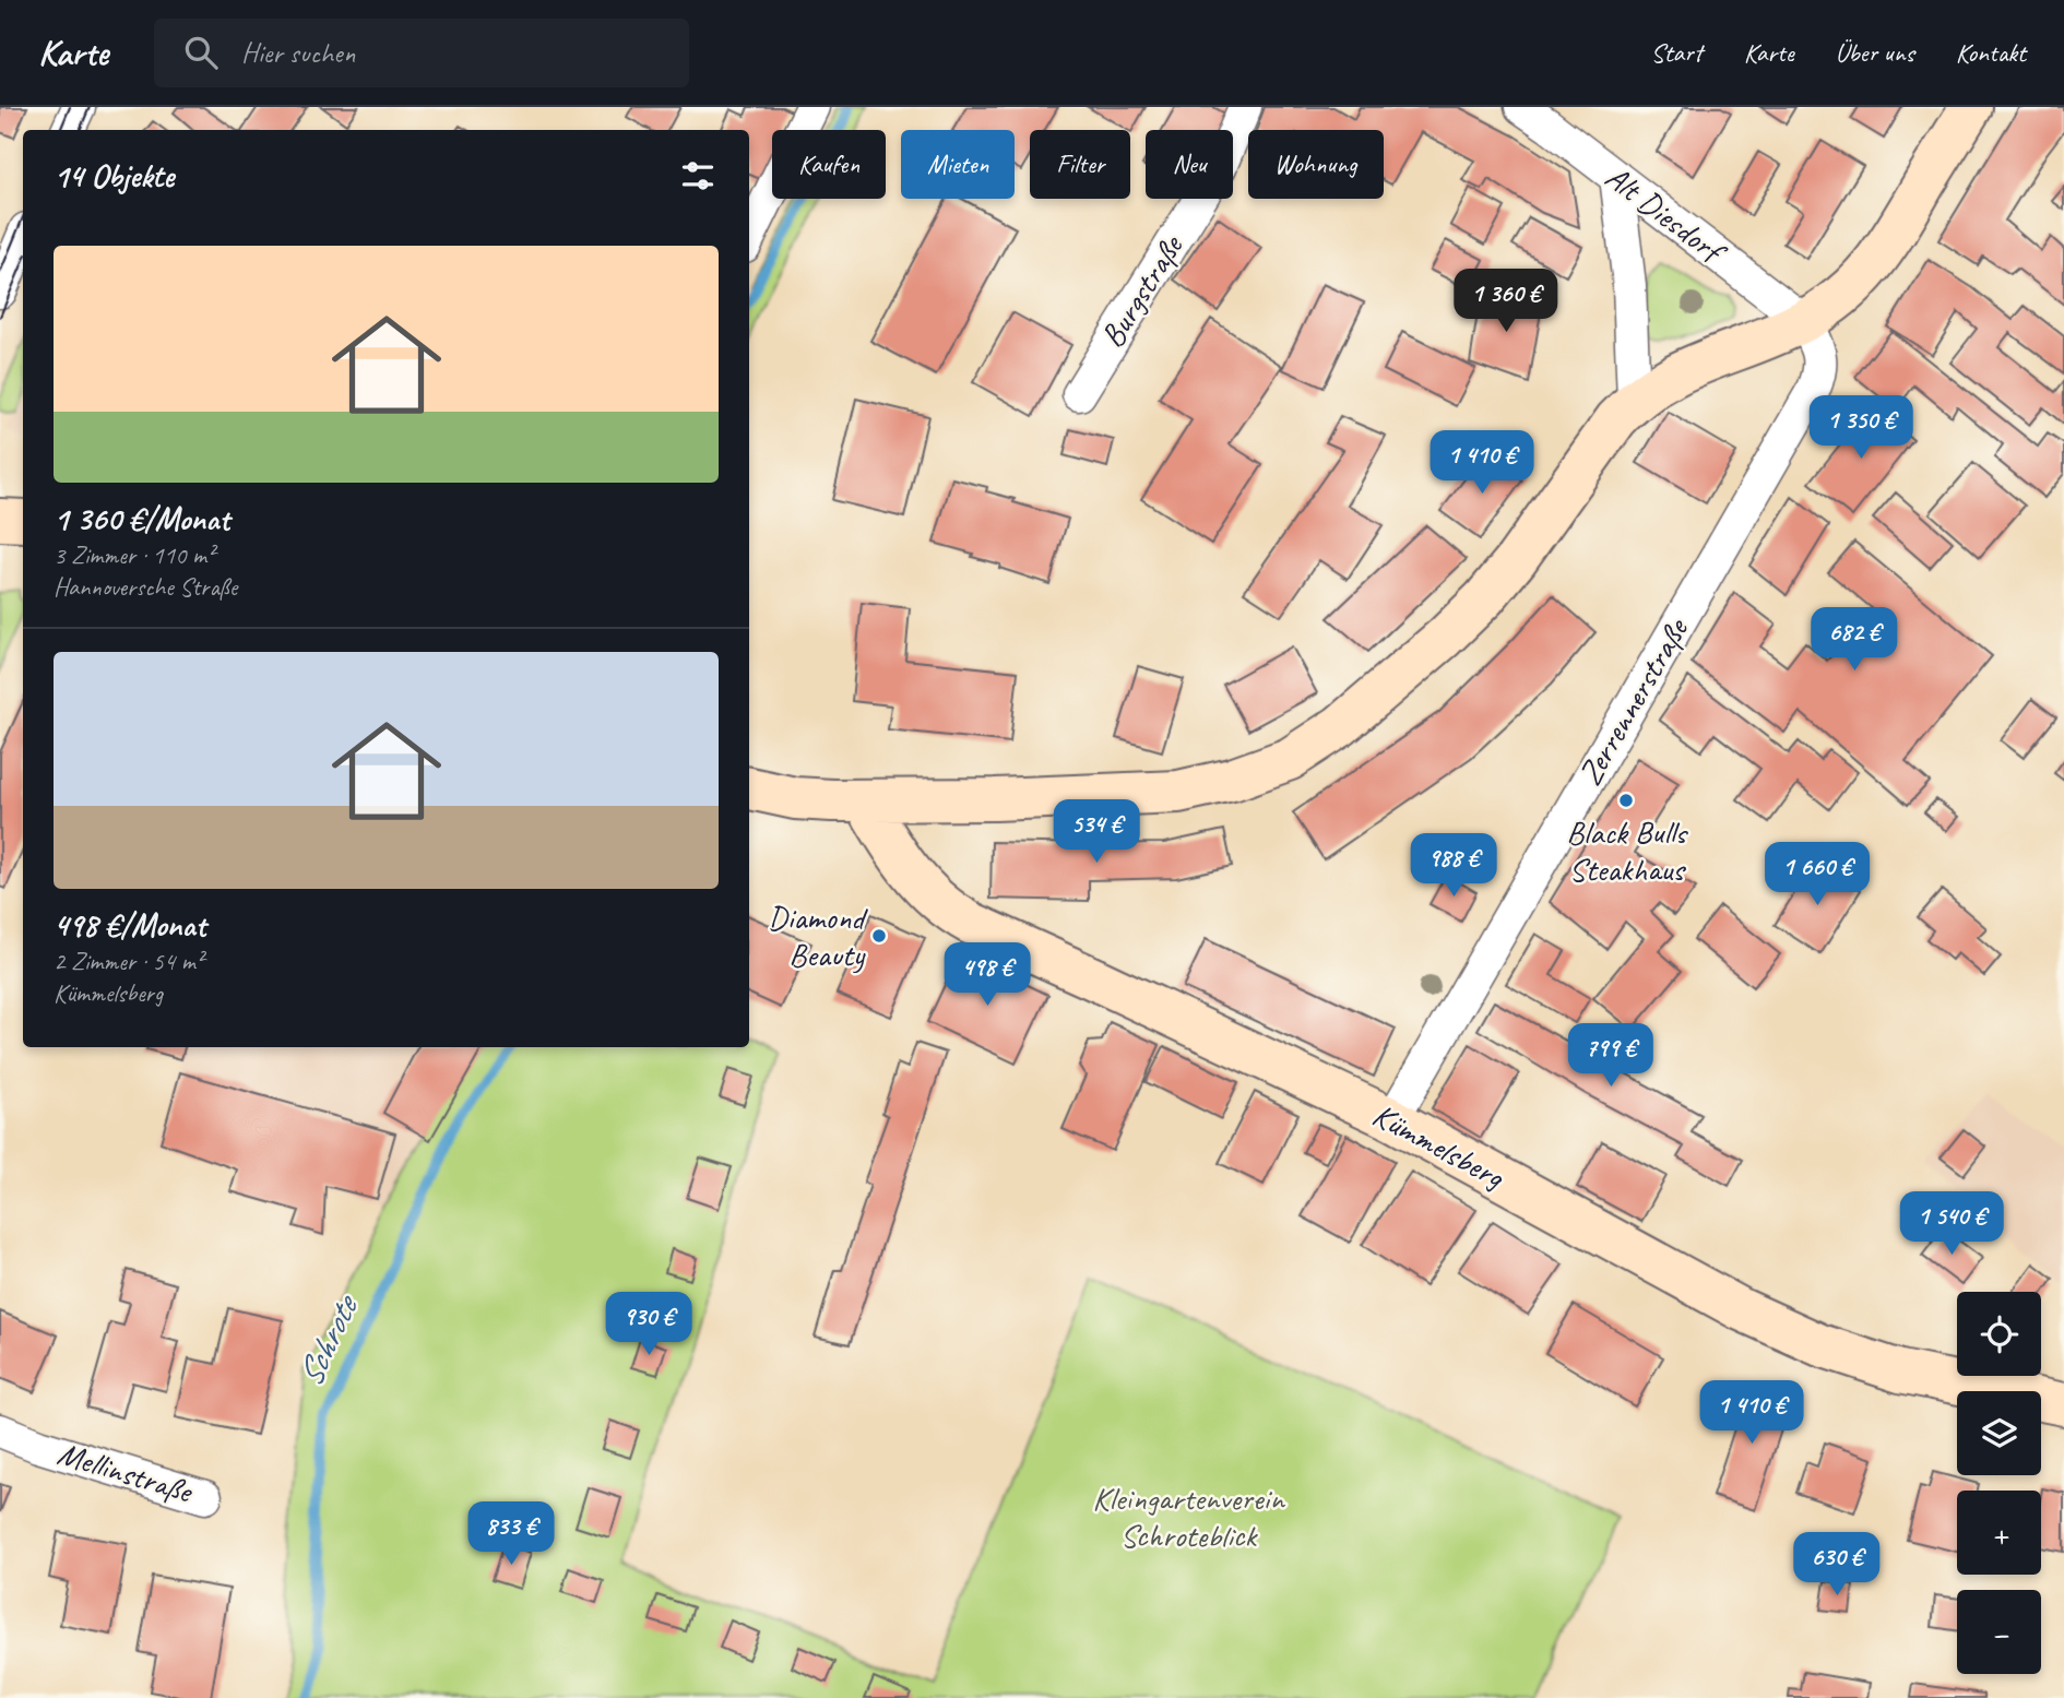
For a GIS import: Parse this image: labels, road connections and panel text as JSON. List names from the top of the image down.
{
  "streets": {
    "main road": ["Kümmelsberg"],
    "street": [
      "Alt Diesdorf",
      "Burgstraße",
      "Zerrennerstraße",
      "Mellinstraße"
    ]
  },
  "crossings": [
    ["Alt Diesdorf", "Zerrennerstraße"],
    ["Zerrennerstraße", "Kümmelsberg"]
  ],
  "water": ["Schrote"],
  "parks": ["Kleingartenverein Schroteblick"],
  "places": ["Black Bulls Steakhaus", "Diamond Beauty"],
  "page": {
    "header": "Karte",
    "search": "Hier suchen",
    "nav": [
      "Start",
      "Karte",
      "Über uns",
      "Kontakt"
    ],
    "chip": [
      "Kaufen",
      "Mieten",
      "Filter",
      "Neu",
      "Wohnung"
    ],
    "heading": "14 Objekte",
    "list": [
      {
        "name": "1 360 €/Monat",
        "note": "3 Zimmer · 110 m² · Hannoversche Straße"
      },
      {
        "name": "498 €/Monat",
        "note": "2 Zimmer · 54 m² · Kümmelsberg"
      }
    ],
    "price": [
      "1 360 €",
      "1 350 €",
      "1 410 €",
      "682 €",
      "534 €",
      "988 €",
      "1 660 €",
      "498 €",
      "799 €",
      "1 540 €",
      "930 €",
      "1 410 €",
      "833 €",
      "630 €"
    ],
    "map_buttons": ["+", "−"]
  }
}
